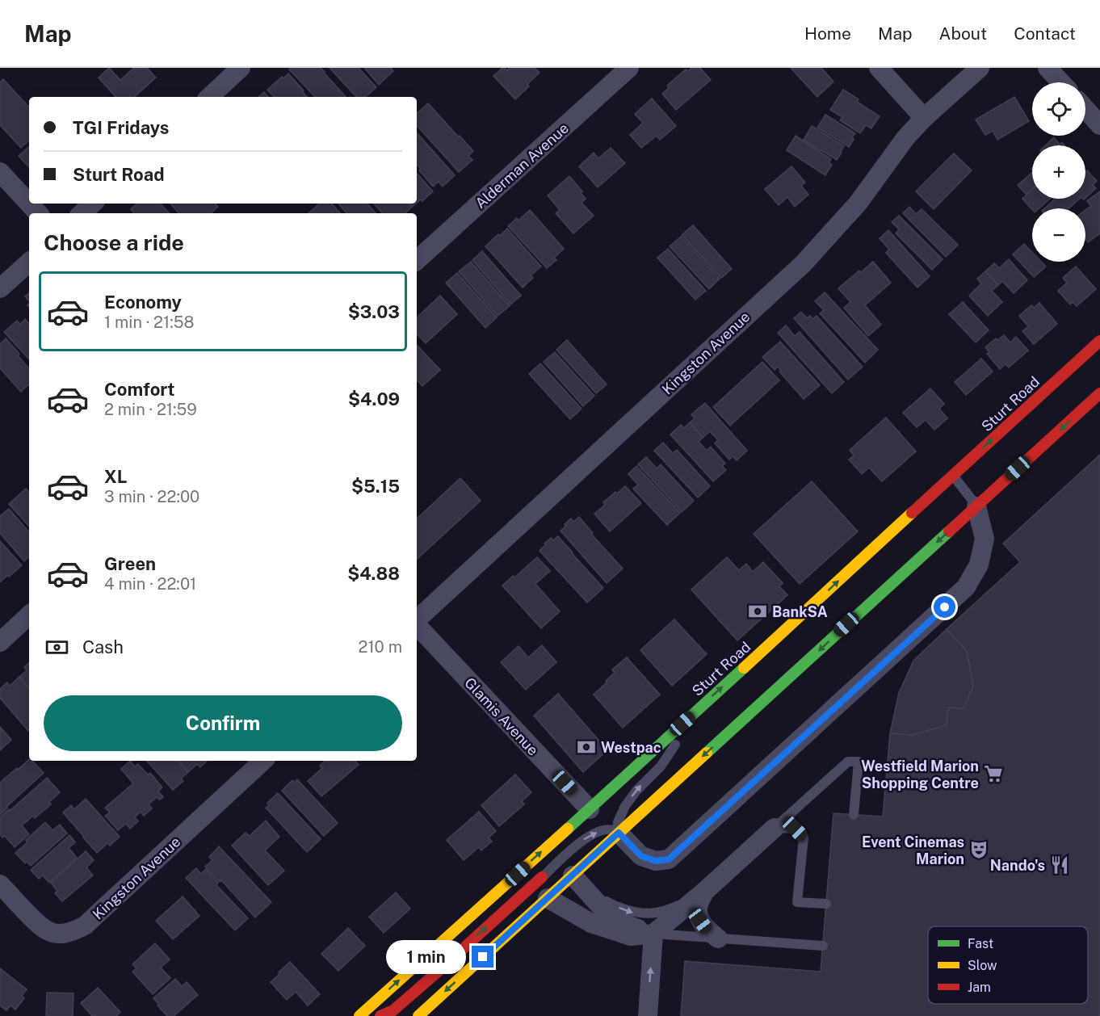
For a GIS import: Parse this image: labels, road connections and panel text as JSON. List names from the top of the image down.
{
  "streets": {
    "main road": ["Sturt Road"],
    "street": ["Alderman Avenue", "Kingston Avenue", "Glamis Avenue"]
  },
  "crossings": [
    ["Sturt Road", "Glamis Avenue"]
  ],
  "places": {
    "bank": ["BankSA", "Westpac"],
    "supermarket": ["Westfield Marion Shopping Centre"],
    "theatre": ["Event Cinemas Marion"],
    "restaurant": ["Nando's"]
  },
  "legend": ["Fast", "Slow", "Jam"],
  "page": {
    "header": "Map",
    "nav": [
      "Home",
      "Map",
      "About",
      "Contact"
    ],
    "map_buttons": ["+", "−"],
    "banner": ["TGI Fridays", "Sturt Road"],
    "heading": "Choose a ride",
    "list": [
      {
        "name": "Economy",
        "note": "1 min · 21:58",
        "value": "$3.03"
      },
      {
        "name": "Comfort",
        "note": "2 min · 21:59",
        "value": "$4.09"
      },
      {
        "name": "XL",
        "note": "3 min · 22:00",
        "value": "$5.15"
      },
      {
        "name": "Green",
        "note": "4 min · 22:01",
        "value": "$4.88"
      }
    ],
    "pay": ["Cash", "210 m"],
    "buttons": "Confirm",
    "bubble": "1 min"
  }
}
